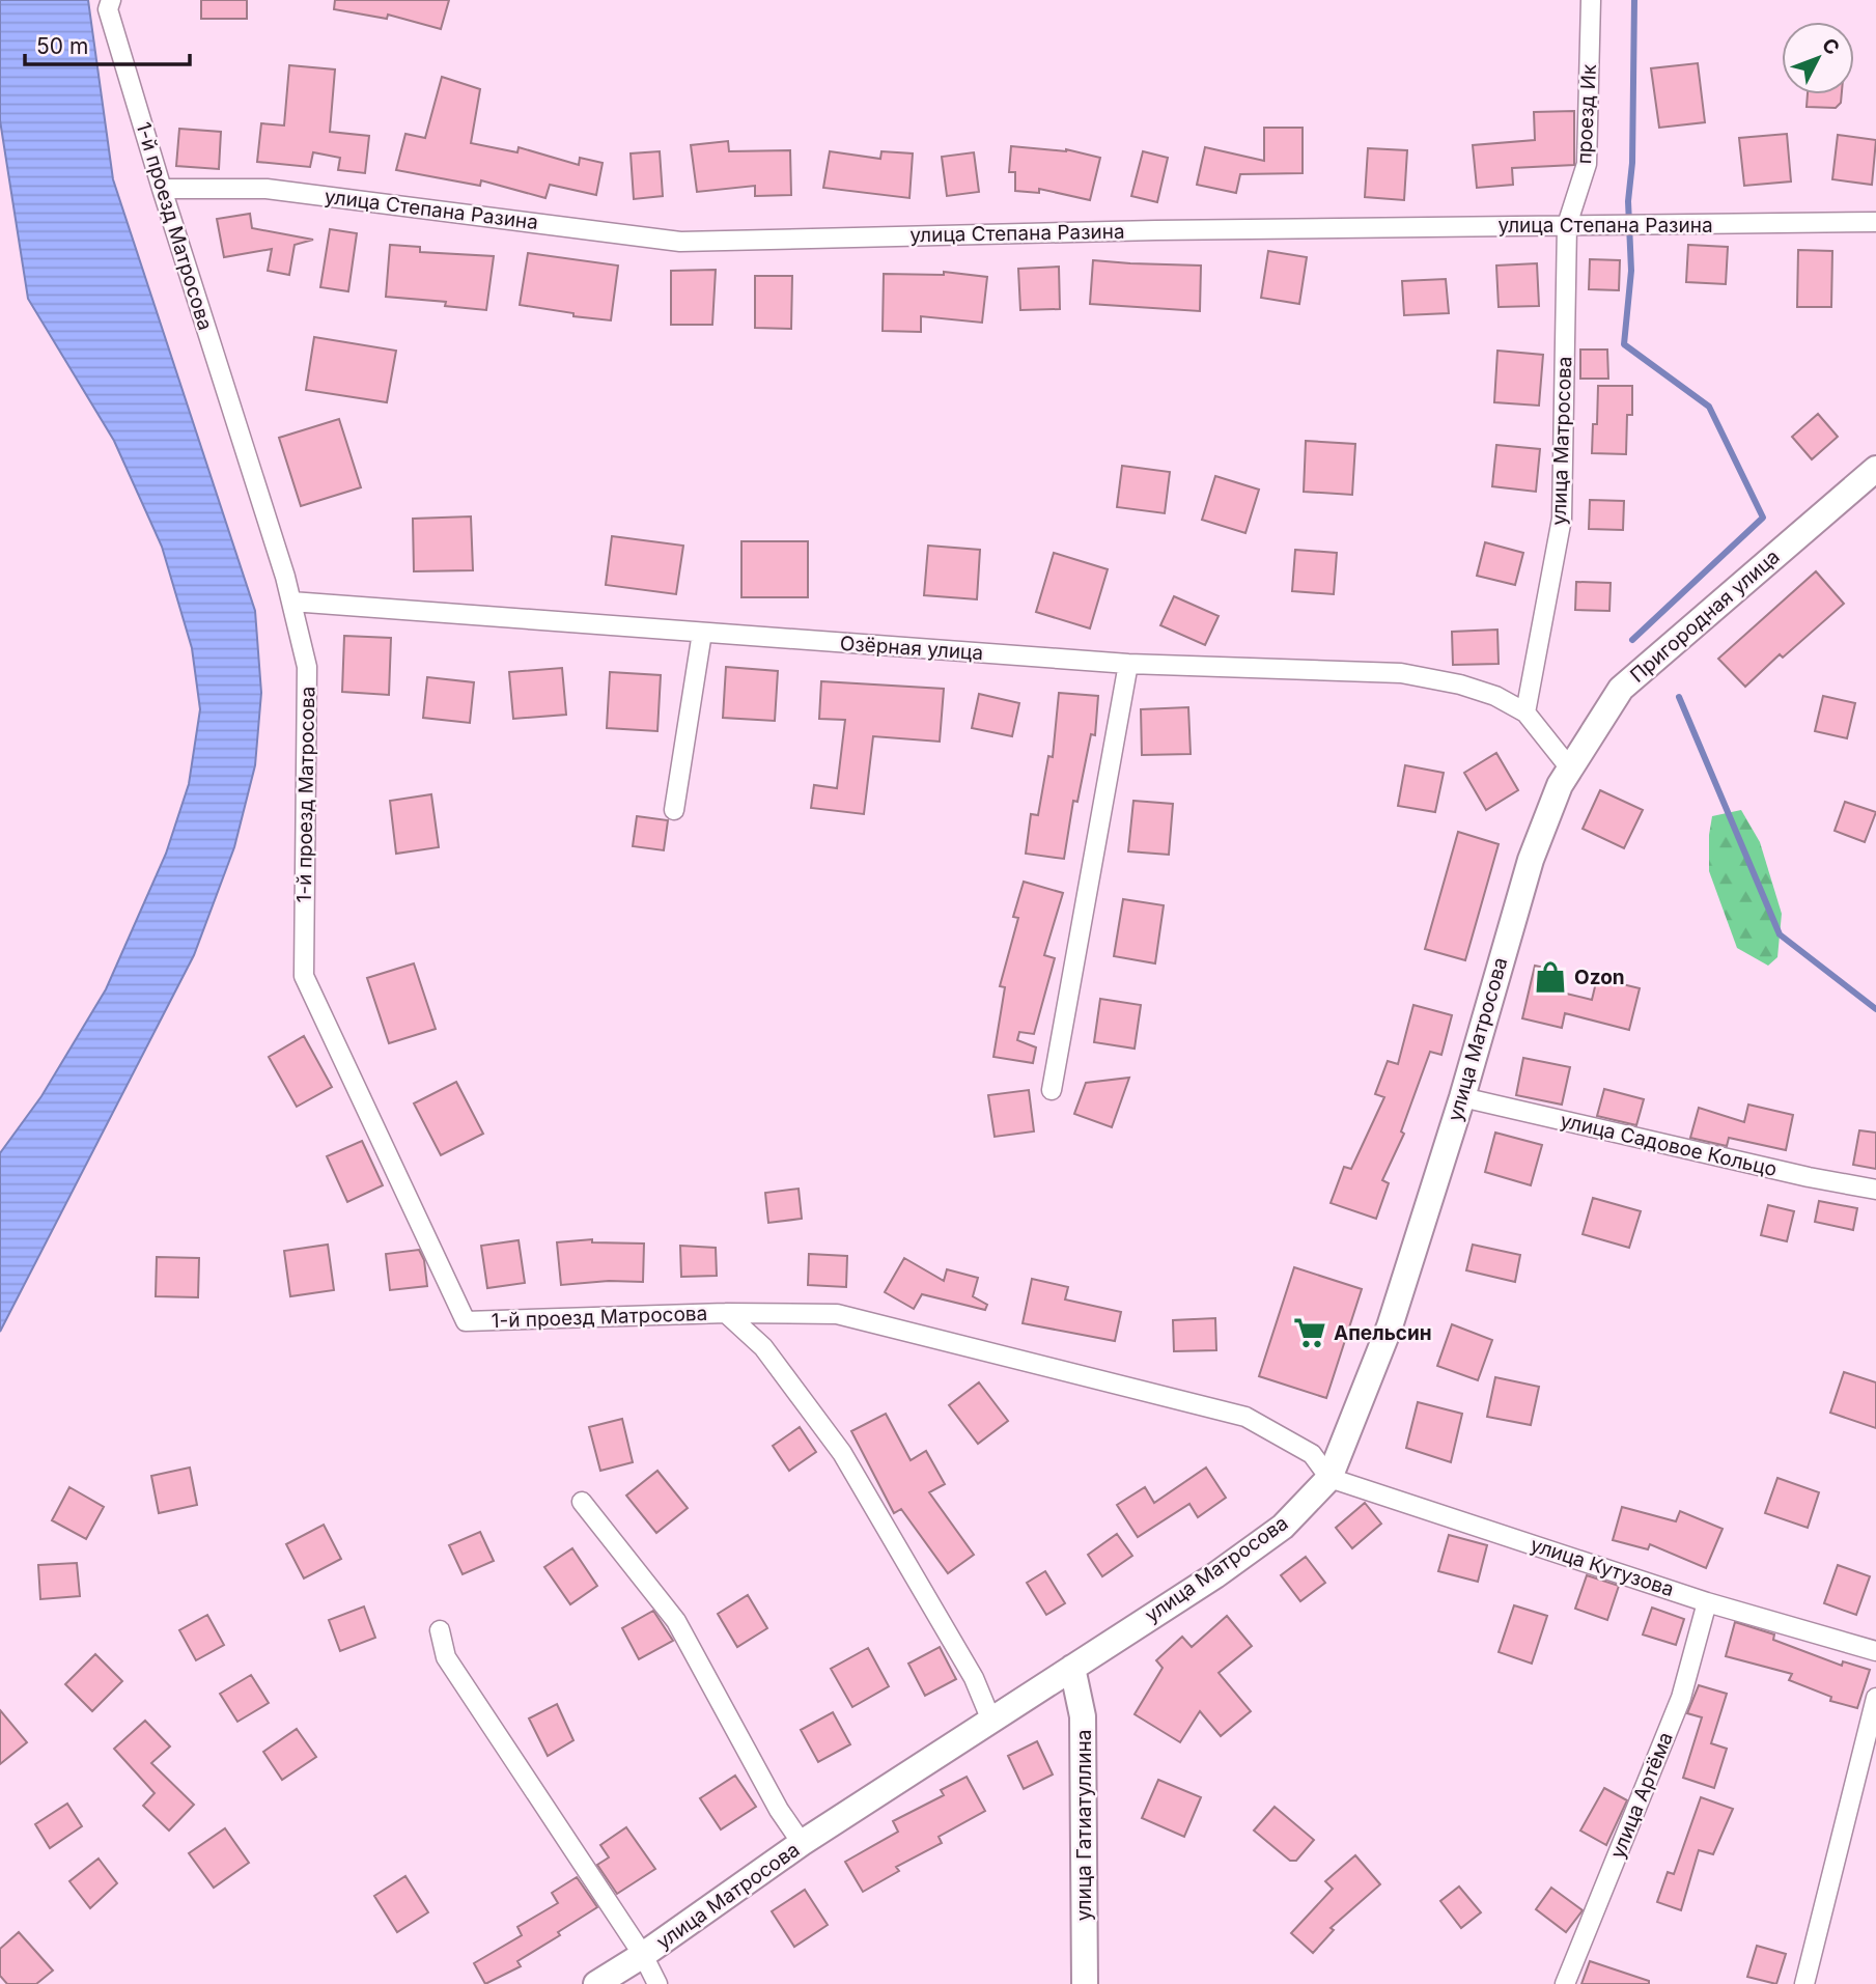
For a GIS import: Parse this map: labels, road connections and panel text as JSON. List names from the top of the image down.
{
  "streets": {
    "main road": ["улица Матросова", "Пригородная улица", "улица Гатиатуллина"],
    "street": [
      "проезд Ик",
      "улица Степана Разина",
      "1-й проезд Матросова",
      "Озёрная улица",
      "улица Садовое Кольцо",
      "улица Кутузова",
      "улица Артёма"
    ]
  },
  "crossings": [
    ["проезд Ик", "улица Степана Разина"],
    ["проезд Ик", "улица Матросова"],
    ["улица Степана Разина", "1-й проезд Матросова"],
    ["улица Степана Разина", "улица Матросова"],
    ["1-й проезд Матросова", "улица Матросова"],
    ["1-й проезд Матросова", "Озёрная улица"],
    ["1-й проезд Матросова", "улица Кутузова"],
    ["улица Матросова", "Пригородная улица"],
    ["улица Матросова", "Озёрная улица"],
    ["улица Матросова", "улица Садовое Кольцо"],
    ["улица Матросова", "улица Кутузова"],
    ["улица Матросова", "улица Гатиатуллина"],
    ["улица Кутузова", "улица Артёма"]
  ],
  "places": {
    "shop": ["Ozon"],
    "supermarket": ["Апельсин"]
  },
  "scale_bar": "50 m",
  "north": "top right"
}
